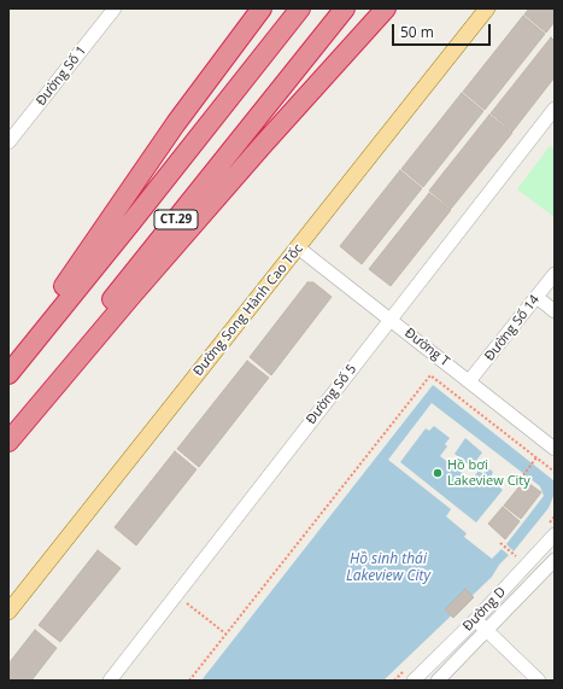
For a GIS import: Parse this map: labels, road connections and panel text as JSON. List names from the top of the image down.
{
  "streets": {
    "highway": ["CT.29"],
    "main road": ["Đường Song Hành Cao Tốc"],
    "street": [
      "Đường Số 1",
      "Đường Số 14",
      "Đường T",
      "Đường Số 5",
      "Đường D"
    ]
  },
  "crossings": [
    ["Đường Song Hành Cao Tốc", "Đường T"],
    ["Đường Số 14", "Đường T"],
    ["Đường T", "Đường Số 5"]
  ],
  "water": ["Hồ sinh thái Lakeview City"],
  "places": ["Hồ bơi Lakeview City"],
  "scale_bar": "50 m"
}
